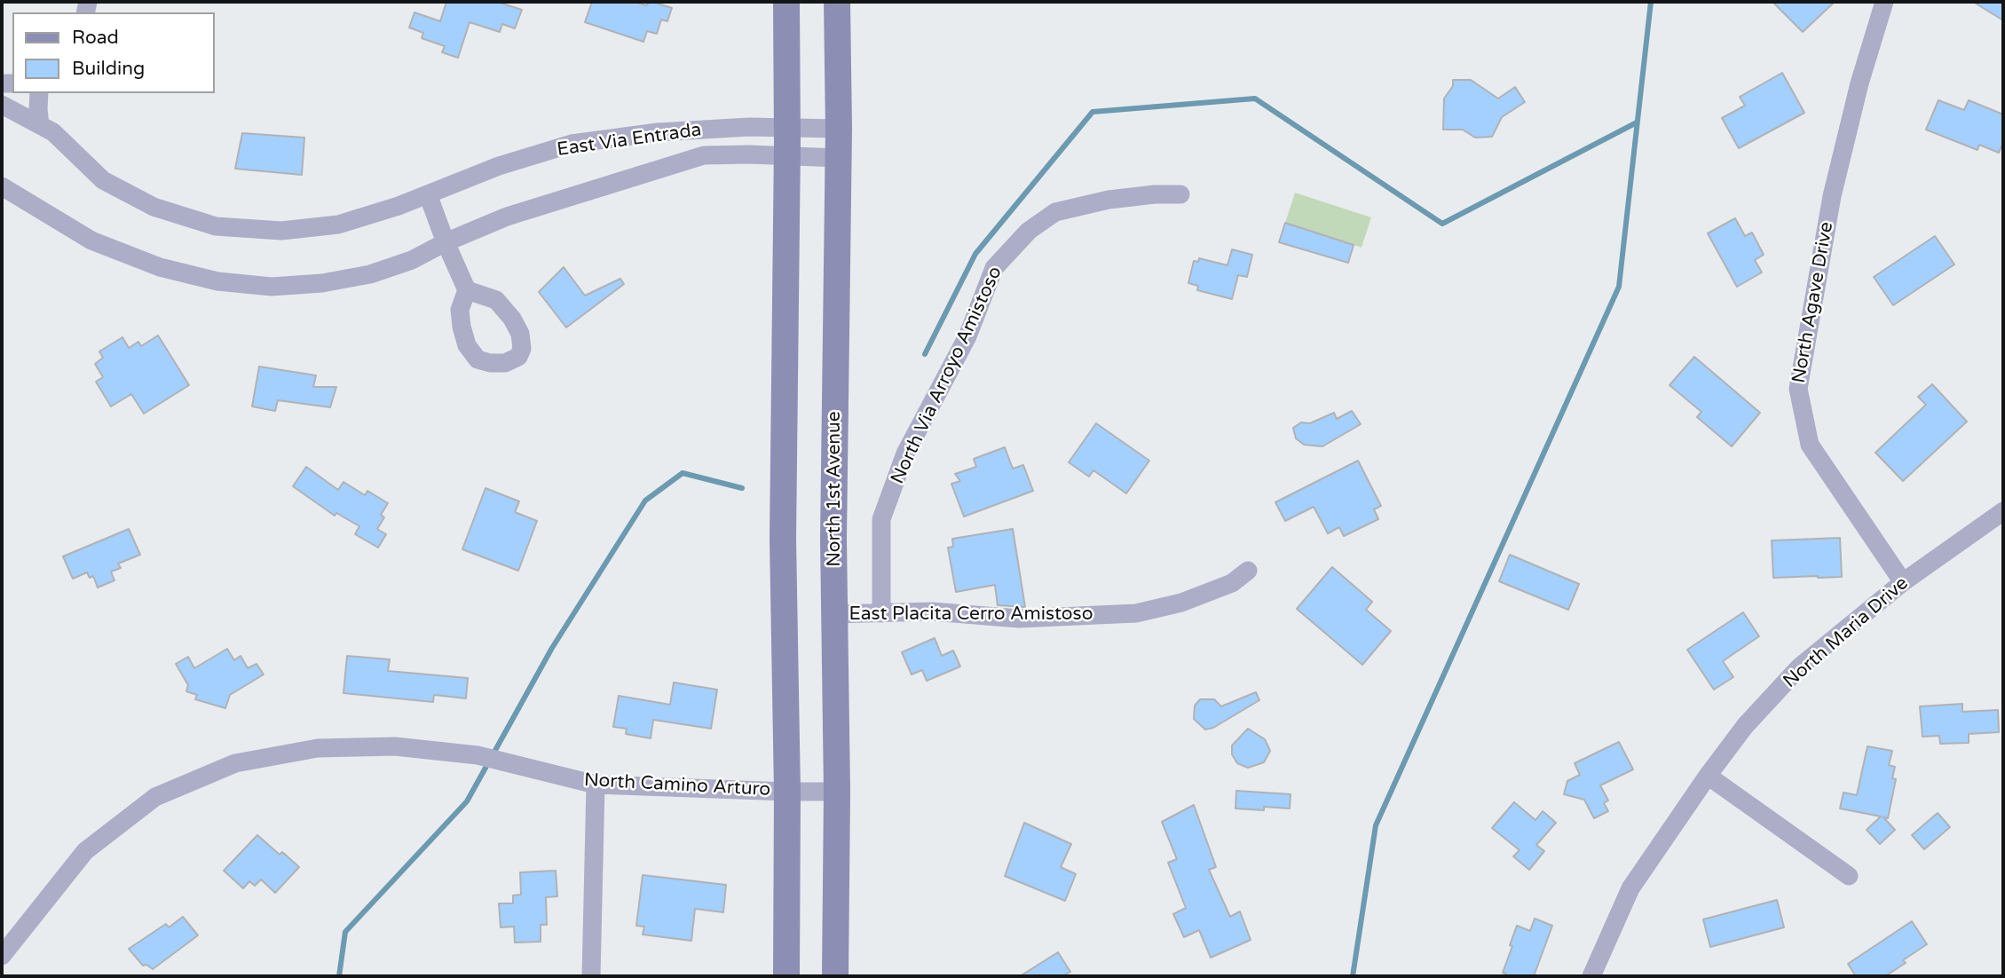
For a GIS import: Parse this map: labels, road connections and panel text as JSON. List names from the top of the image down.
{
  "streets": {
    "main road": ["North 1st Avenue"],
    "street": [
      "East Via Entrada",
      "North Agave Drive",
      "North Via Arroyo Amistoso",
      "East Placita Cerro Amistoso",
      "North Maria Drive",
      "North Camino Arturo"
    ]
  },
  "crossings": [
    ["East Via Entrada", "North 1st Avenue"],
    ["North Agave Drive", "North Maria Drive"],
    ["North Via Arroyo Amistoso", "East Placita Cerro Amistoso"],
    ["North 1st Avenue", "East Placita Cerro Amistoso"],
    ["North 1st Avenue", "North Camino Arturo"]
  ],
  "legend": ["Road", "Building"]
}
